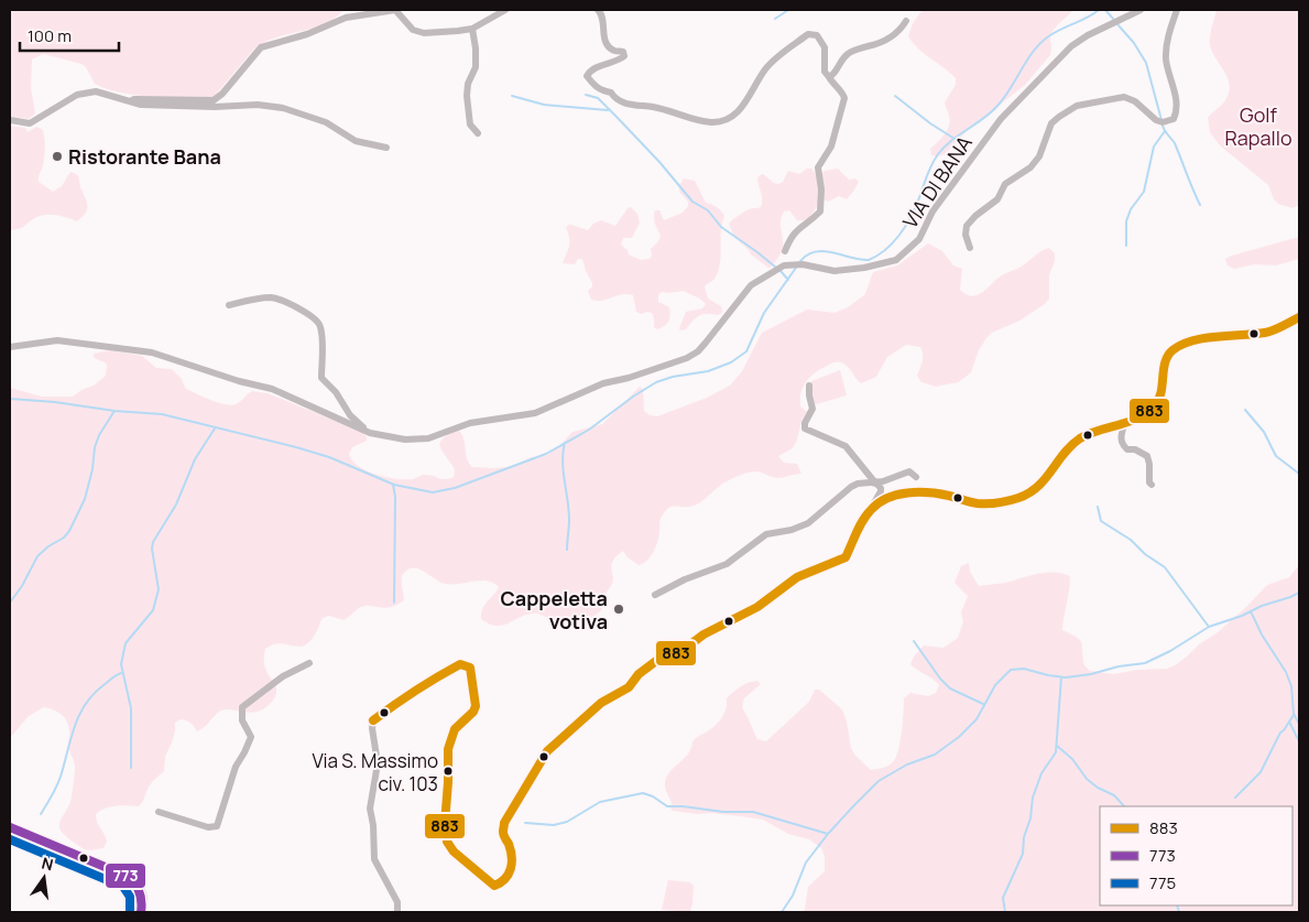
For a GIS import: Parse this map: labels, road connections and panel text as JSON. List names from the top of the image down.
{
  "streets": {
    "street": ["VIA DI BANA"]
  },
  "parks": ["Golf Rapallo"],
  "places": ["Ristorante Bana", "Cappeletta votiva", "Via S. Massimo civ. 103"],
  "lines": ["transit line 883", "transit line 773", "transit line 775"],
  "legend": ["883", "773", "775"],
  "scale_bar": "100 m",
  "north": "top"
}
